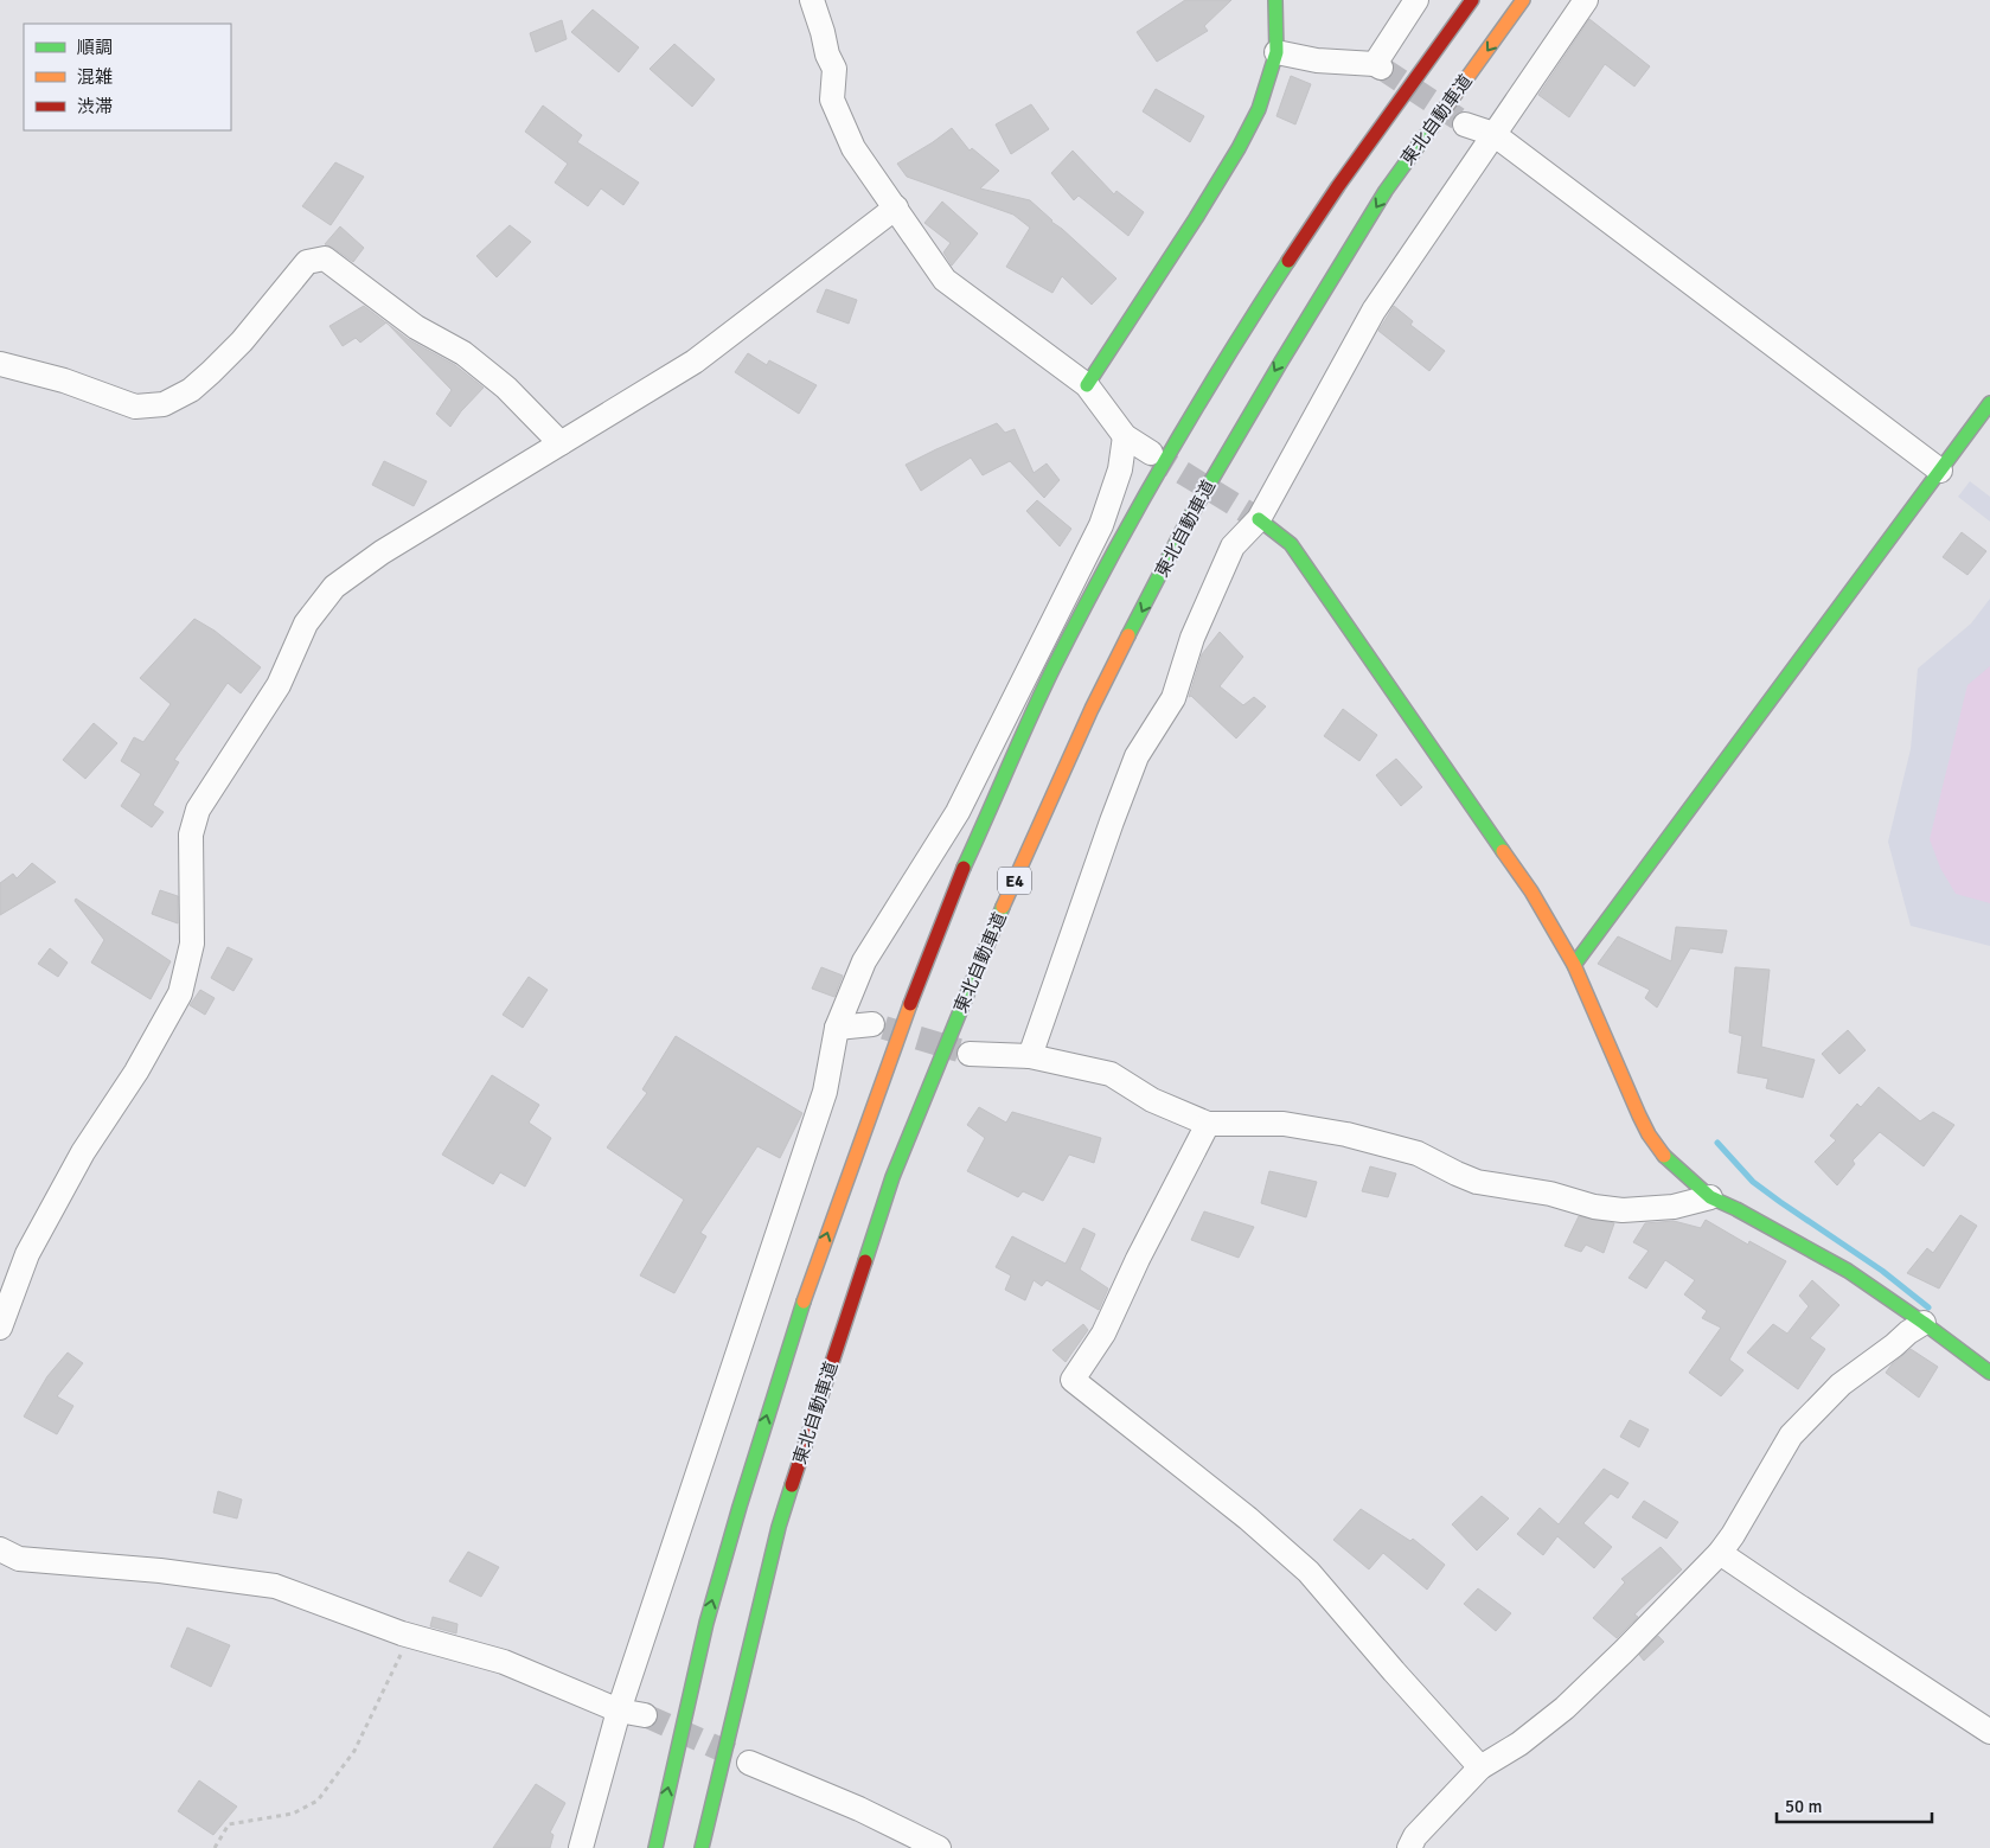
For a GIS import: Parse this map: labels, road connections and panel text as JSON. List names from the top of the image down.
{
  "streets": {
    "main road": ["東北自動車道", "E4"]
  },
  "legend": ["順調", "混雑", "渋滞"],
  "scale_bar": "50 m"
}
